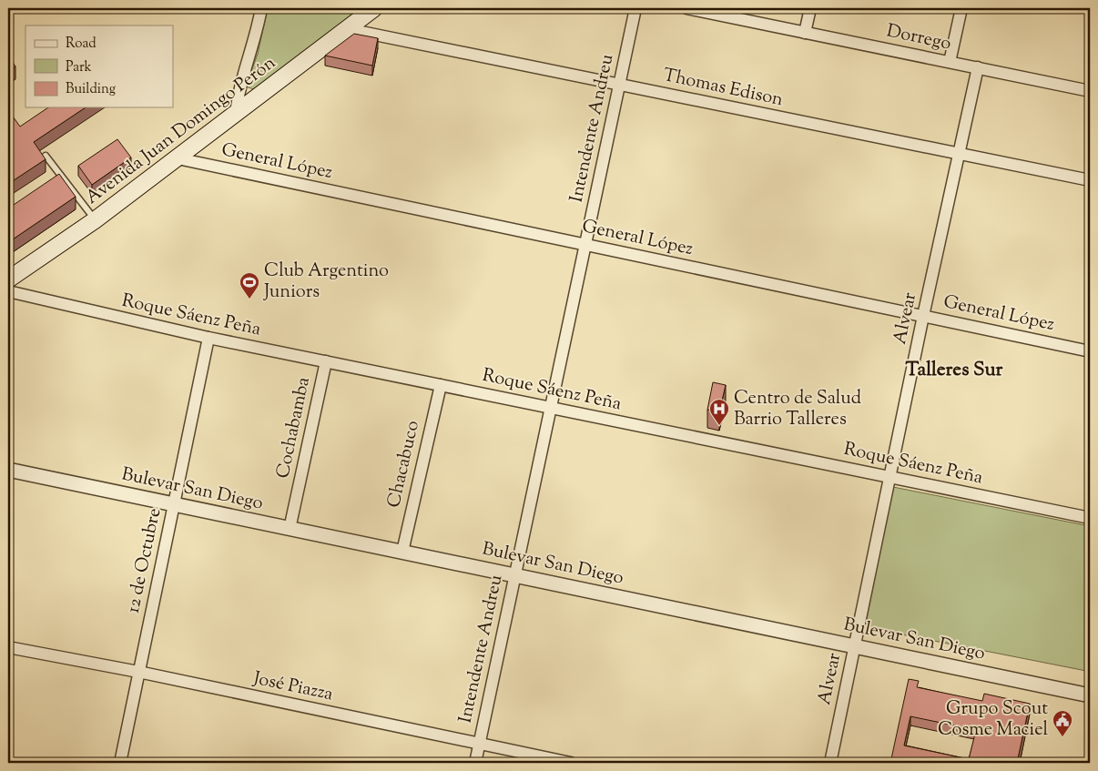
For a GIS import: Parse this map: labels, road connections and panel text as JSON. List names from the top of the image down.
{
  "streets": {
    "main road": ["Avenida Juan Domingo Perón"],
    "street": [
      "Dorrego",
      "Thomas Edison",
      "Intendente Andreu",
      "General López",
      "Roque Sáenz Peña",
      "Alvear",
      "Cochabamba",
      "Chacabuco",
      "Bulevar San Diego",
      "12 de Octubre",
      "José Piazza"
    ]
  },
  "crossings": [
    ["Dorrego", "Alvear"],
    ["Thomas Edison", "Intendente Andreu"],
    ["Thomas Edison", "Avenida Juan Domingo Perón"],
    ["Thomas Edison", "Alvear"],
    ["Intendente Andreu", "General López"],
    ["Intendente Andreu", "Roque Sáenz Peña"],
    ["Intendente Andreu", "Bulevar San Diego"],
    ["Intendente Andreu", "José Piazza"],
    ["Avenida Juan Domingo Perón", "General López"],
    ["General López", "Alvear"],
    ["Roque Sáenz Peña", "Alvear"],
    ["Roque Sáenz Peña", "Cochabamba"],
    ["Roque Sáenz Peña", "Chacabuco"],
    ["Roque Sáenz Peña", "12 de Octubre"],
    ["Alvear", "Bulevar San Diego"],
    ["Cochabamba", "Bulevar San Diego"],
    ["Chacabuco", "Bulevar San Diego"],
    ["Bulevar San Diego", "12 de Octubre"],
    ["12 de Octubre", "José Piazza"]
  ],
  "districts": ["Talleres Sur"],
  "places": {
    "sports": ["Club Argentino Juniors"],
    "hospital": ["Centro de Salud Barrio Talleres"],
    "public building": ["Grupo Scout Cosme Maciel"]
  },
  "legend": ["Road", "Park", "Building"]
}
